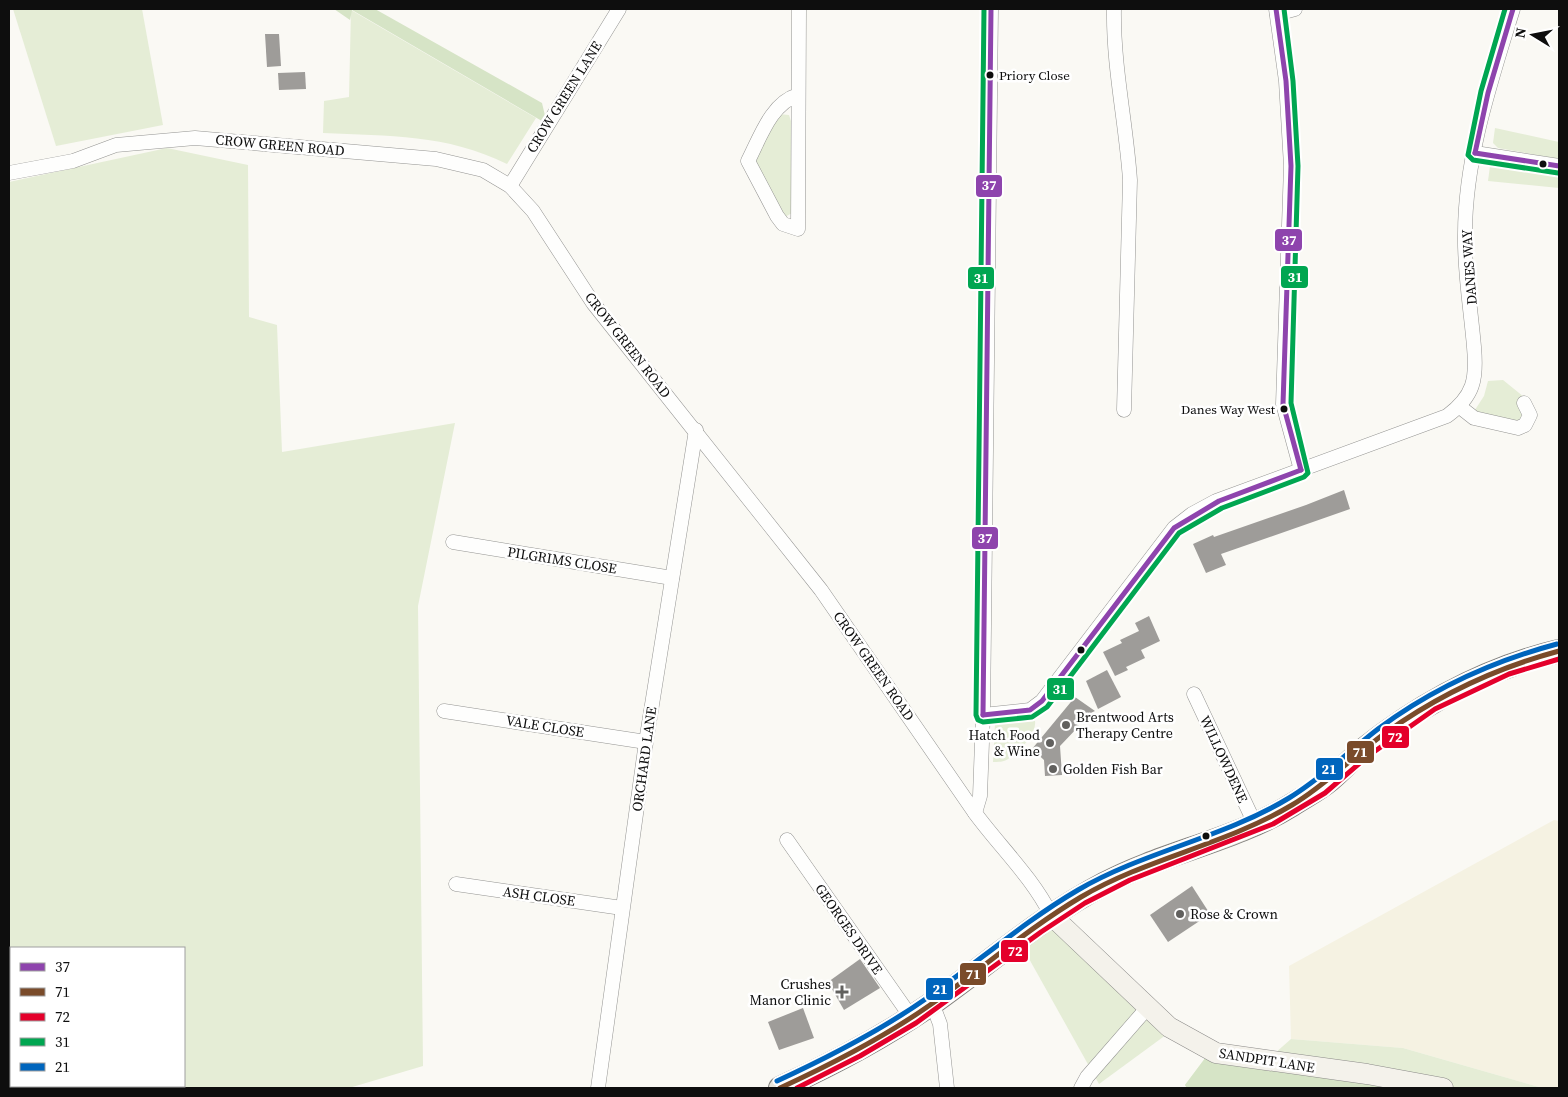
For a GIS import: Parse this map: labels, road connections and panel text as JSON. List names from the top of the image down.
{
  "streets": {
    "street": [
      "CROW GREEN LANE",
      "CROW GREEN ROAD",
      "DANES WAY",
      "PILGRIMS CLOSE",
      "VALE CLOSE",
      "ORCHARD LANE",
      "WILLOWDENE",
      "ASH CLOSE",
      "GEORGES DRIVE",
      "SANDPIT LANE"
    ]
  },
  "crossings": [
    ["CROW GREEN LANE", "CROW GREEN ROAD"],
    ["CROW GREEN ROAD", "ORCHARD LANE"],
    ["CROW GREEN ROAD", "SANDPIT LANE"],
    ["PILGRIMS CLOSE", "ORCHARD LANE"],
    ["VALE CLOSE", "ORCHARD LANE"],
    ["ORCHARD LANE", "ASH CLOSE"]
  ],
  "places": {
    "other": [
      "Priory Close",
      "Danes Way West",
      "Brentwood Arts Therapy Centre",
      "Hatch Food & Wine",
      "Golden Fish Bar",
      "Rose & Crown"
    ],
    "health": ["Crushes Manor Clinic"]
  },
  "lines": [
    "transit line 37",
    "transit line 31",
    "transit line 21",
    "transit line 71",
    "transit line 72"
  ],
  "legend": [
    "37",
    "71",
    "72",
    "31",
    "21"
  ],
  "north": "left"
}
